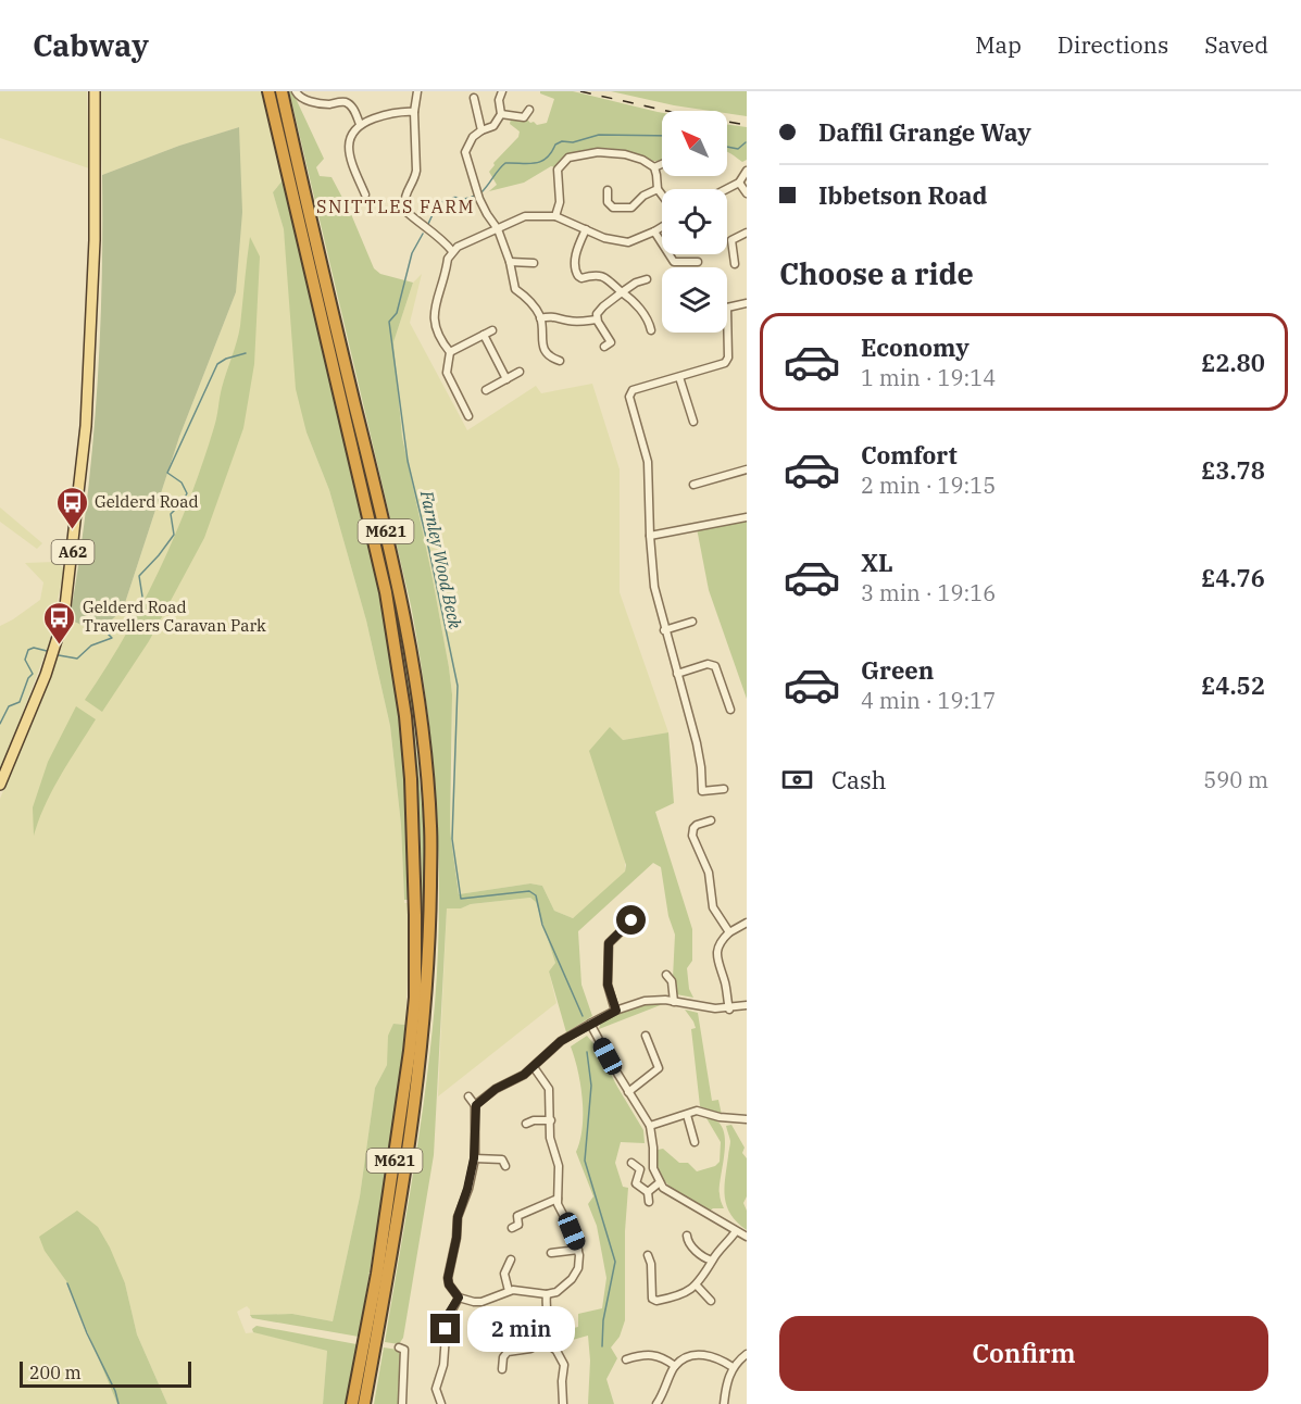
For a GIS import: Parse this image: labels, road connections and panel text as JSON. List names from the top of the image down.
{
  "streets": {
    "highway": ["M621"],
    "main road": ["A62"]
  },
  "districts": ["SNITTLES FARM"],
  "water": ["Farnley Wood Beck"],
  "places": {
    "bus stop": ["Gelderd Road", "Gelderd Road Travellers Caravan Park"]
  },
  "scale_bar": "200 m",
  "north": "top left",
  "page": {
    "header": "Cabway",
    "nav": ["Map", "Directions", "Saved"],
    "banner": ["Daffil Grange Way", "Ibbetson Road"],
    "heading": "Choose a ride",
    "list": [
      {
        "name": "Economy",
        "note": "1 min · 19:14",
        "value": "£2.80"
      },
      {
        "name": "Comfort",
        "note": "2 min · 19:15",
        "value": "£3.78"
      },
      {
        "name": "XL",
        "note": "3 min · 19:16",
        "value": "£4.76"
      },
      {
        "name": "Green",
        "note": "4 min · 19:17",
        "value": "£4.52"
      }
    ],
    "pay": ["Cash", "590 m"],
    "buttons": "Confirm",
    "bubble": "2 min",
    "scale": "200 m"
  }
}
